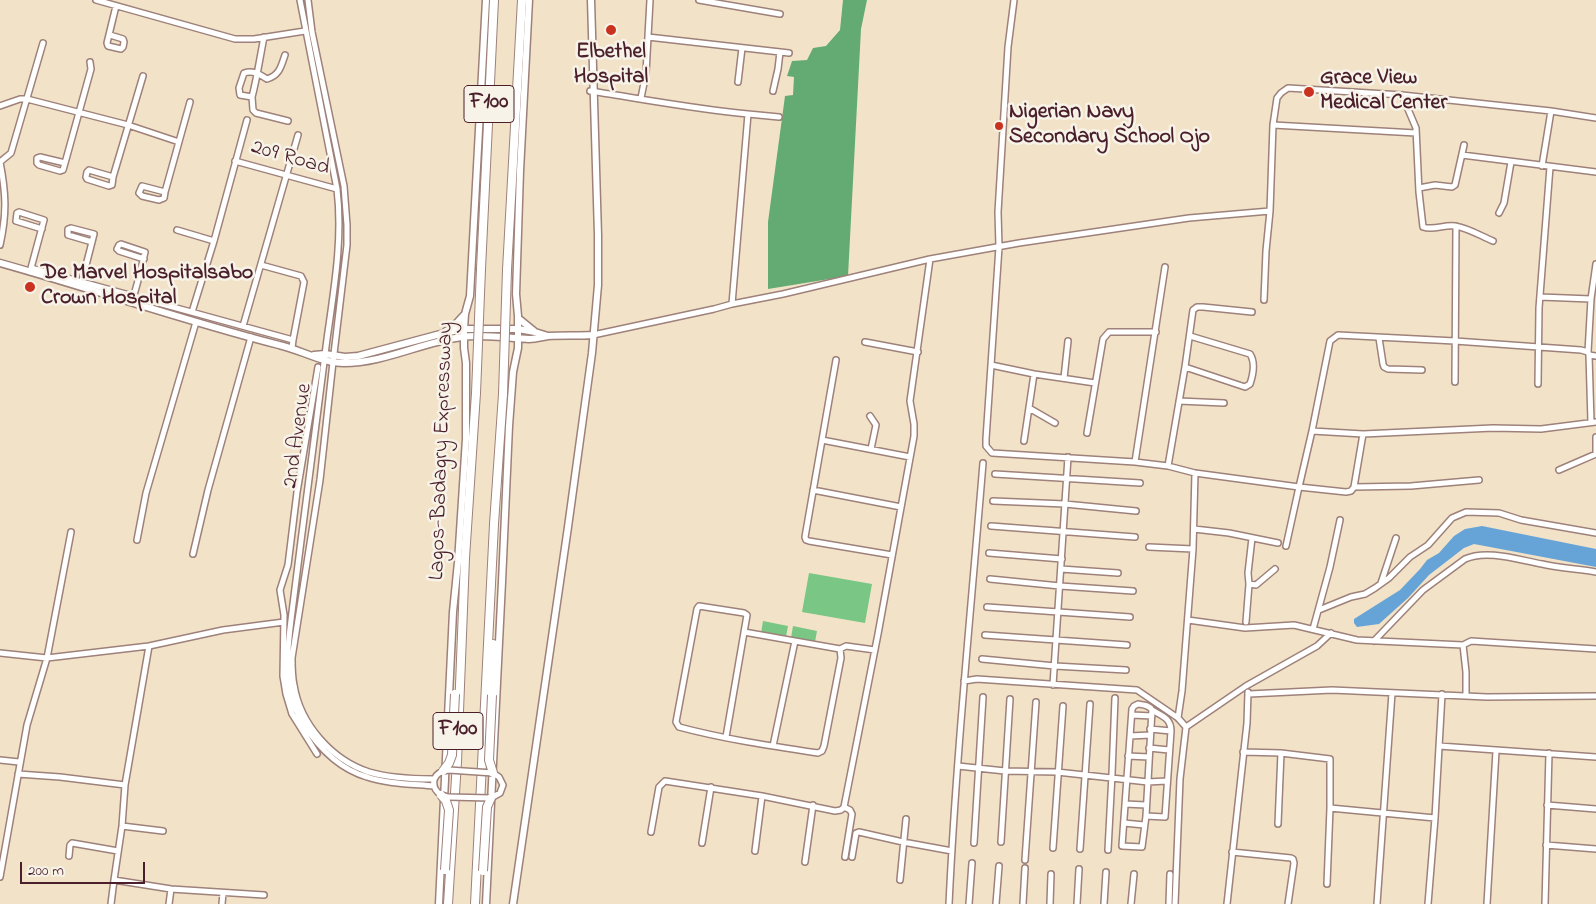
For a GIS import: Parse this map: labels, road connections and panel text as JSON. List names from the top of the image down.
{
  "streets": {
    "highway": ["F100", "Lagos-Badagry Expressway"],
    "street": ["209 Road", "2nd Avenue"]
  },
  "crossings": [
    ["209 Road", "2nd Avenue"]
  ],
  "places": [
    "Elbethel Hospital",
    "Grace View Medical Center",
    "Nigerian Navy Secondary School Ojo",
    "De Marvel Hospitalsabo Crown Hospital"
  ],
  "scale_bar": "200 m"
}
